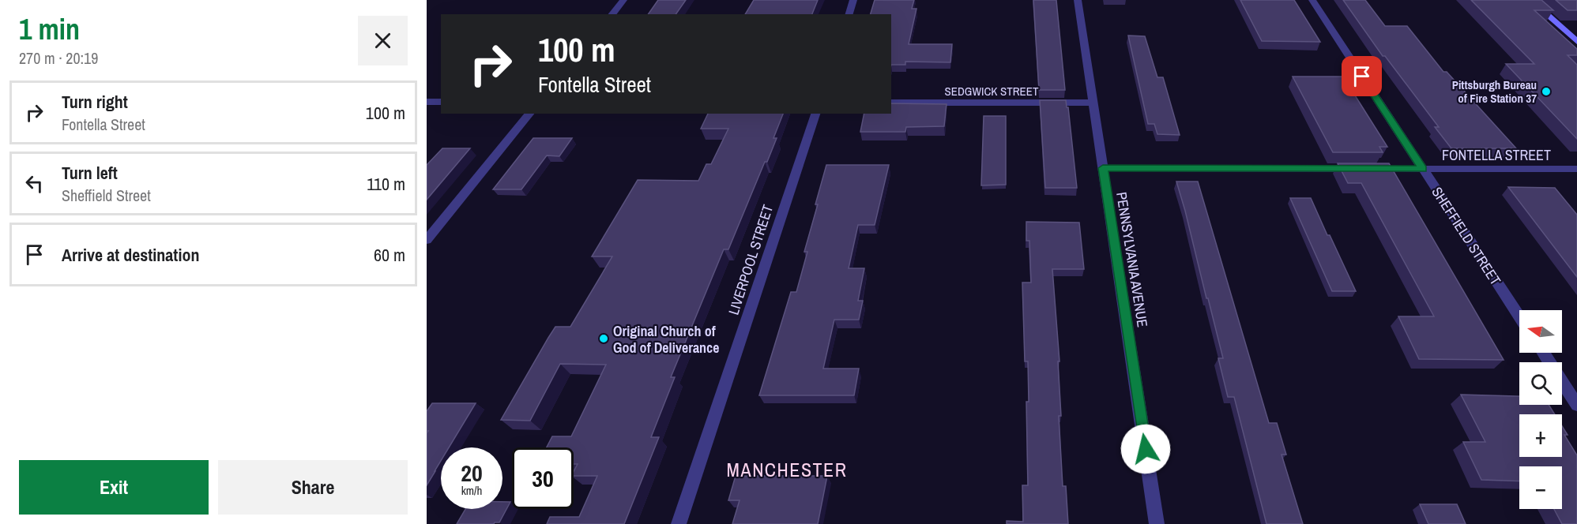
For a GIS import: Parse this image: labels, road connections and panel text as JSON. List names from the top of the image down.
{
  "streets": {
    "street": [
      "SEDGWICK STREET",
      "FONTELLA STREET",
      "SHEFFIELD STREET",
      "LIVERPOOL STREET",
      "PENNSYLVANIA AVENUE"
    ]
  },
  "crossings": [
    ["SEDGWICK STREET", "PENNSYLVANIA AVENUE"],
    ["FONTELLA STREET", "SHEFFIELD STREET"],
    ["FONTELLA STREET", "PENNSYLVANIA AVENUE"]
  ],
  "districts": ["MANCHESTER"],
  "places": ["Pittsburgh Bureau of Fire Station 37", "Original Church of God of Deliverance"],
  "north": "left",
  "page": {
    "heading": ["1 min", "270 m · 20:19"],
    "turn": ["100 m", "Fontella Street"],
    "list": [
      {
        "name": "Turn right",
        "note": "Fontella Street",
        "value": "100 m"
      },
      {
        "name": "Turn left",
        "note": "Sheffield Street",
        "value": "110 m"
      },
      {
        "name": "Arrive at destination",
        "value": "60 m"
      }
    ],
    "map_buttons": ["+", "−"],
    "speed": "20 km/h",
    "limit": "30",
    "buttons": ["Exit", "Share"]
  }
}
